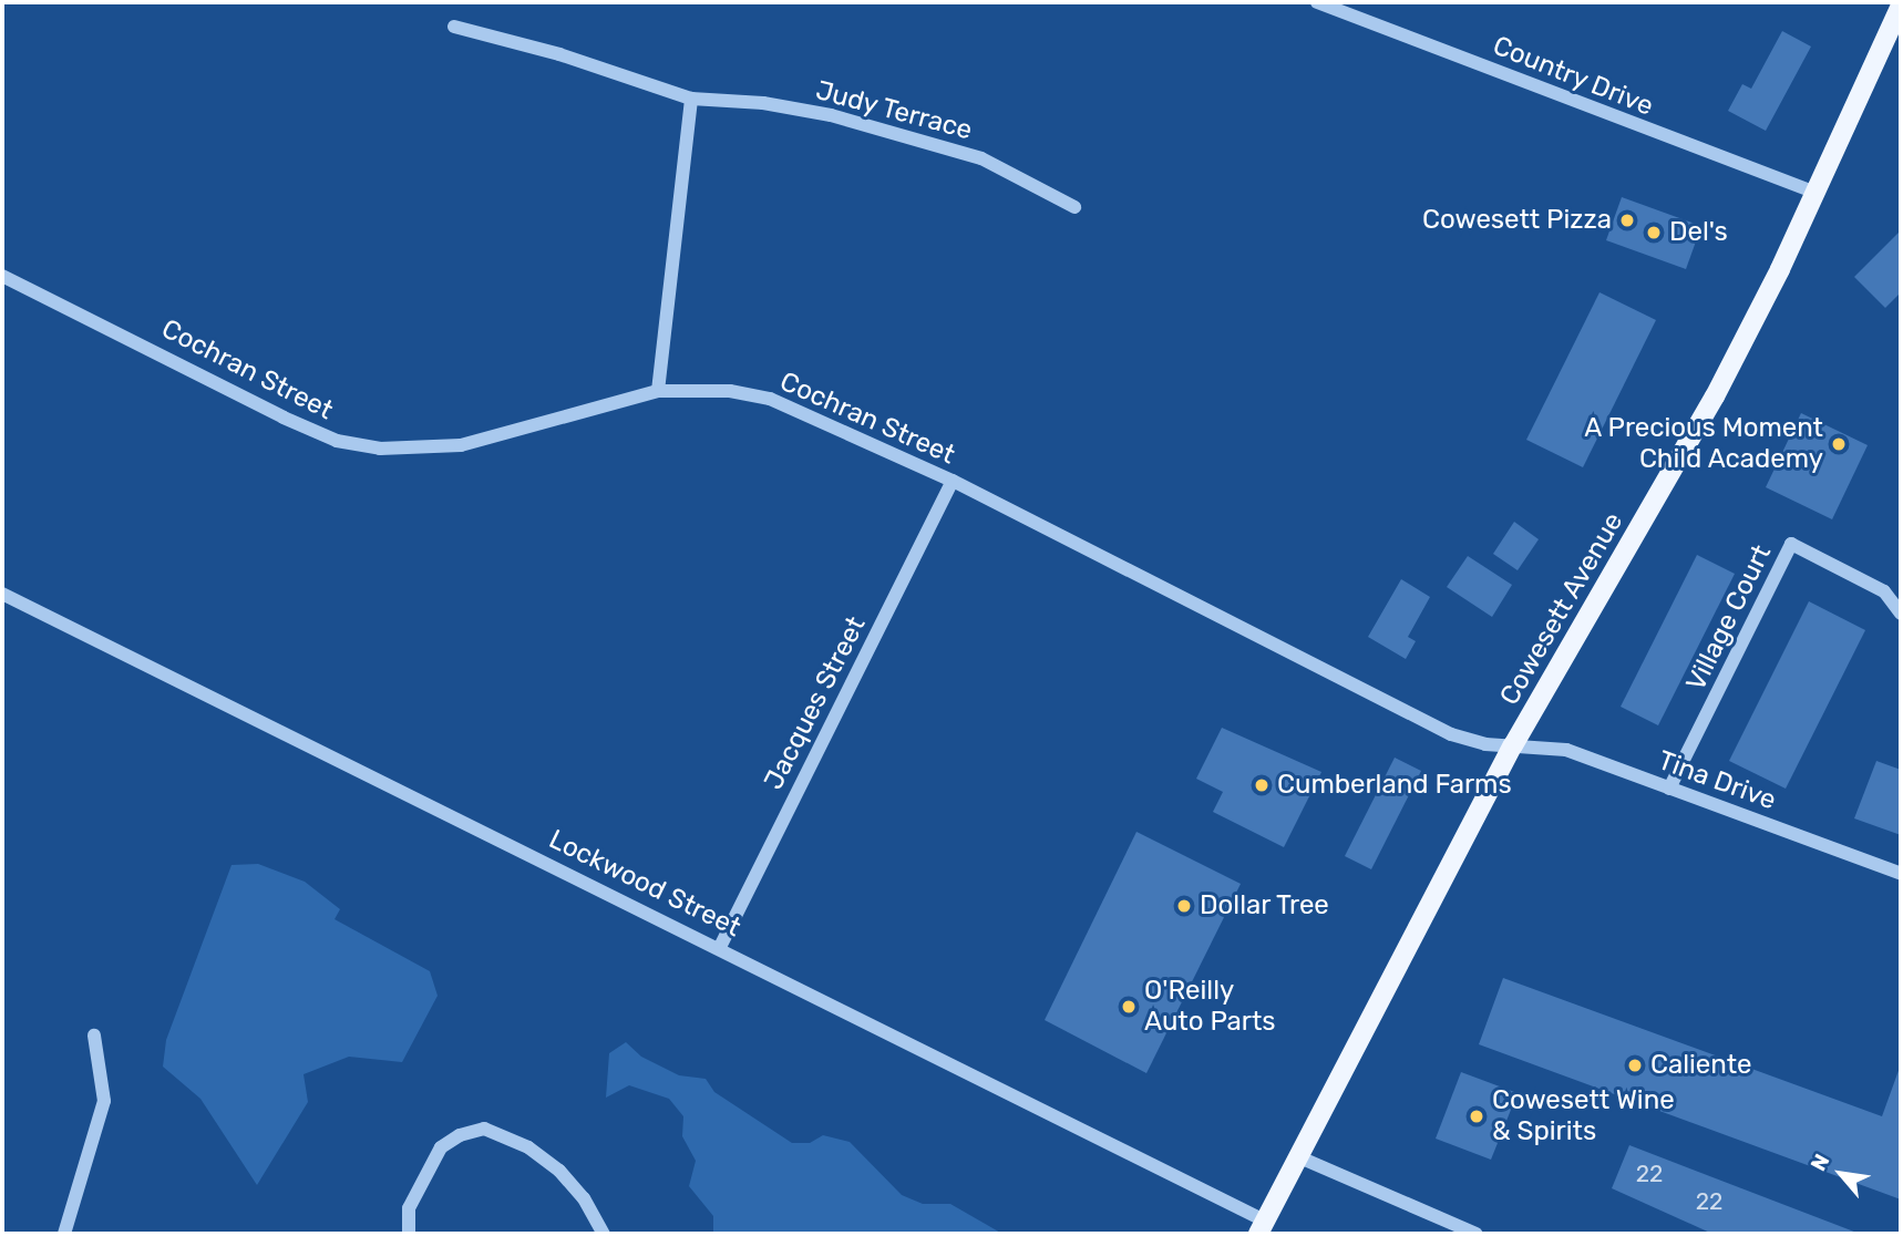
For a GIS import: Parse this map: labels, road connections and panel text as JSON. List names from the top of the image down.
{
  "streets": {
    "main road": ["Cowesett Avenue"],
    "street": [
      "Country Drive",
      "Judy Terrace",
      "Cochran Street",
      "Village Court",
      "Jacques Street",
      "Tina Drive",
      "Lockwood Street"
    ]
  },
  "crossings": [
    ["Country Drive", "Cowesett Avenue"],
    ["Cochran Street", "Cowesett Avenue"],
    ["Cochran Street", "Jacques Street"],
    ["Cochran Street", "Tina Drive"],
    ["Cowesett Avenue", "Tina Drive"],
    ["Cowesett Avenue", "Lockwood Street"],
    ["Village Court", "Tina Drive"],
    ["Jacques Street", "Lockwood Street"]
  ],
  "places": [
    "Cowesett Pizza",
    "Del's",
    "A Precious Moment Child Academy",
    "Cumberland Farms",
    "Dollar Tree",
    "O'Reilly Auto Parts",
    "Caliente",
    "Cowesett Wine & Spirits"
  ],
  "house_numbers": ["22", "22"],
  "north": "top left"
}
